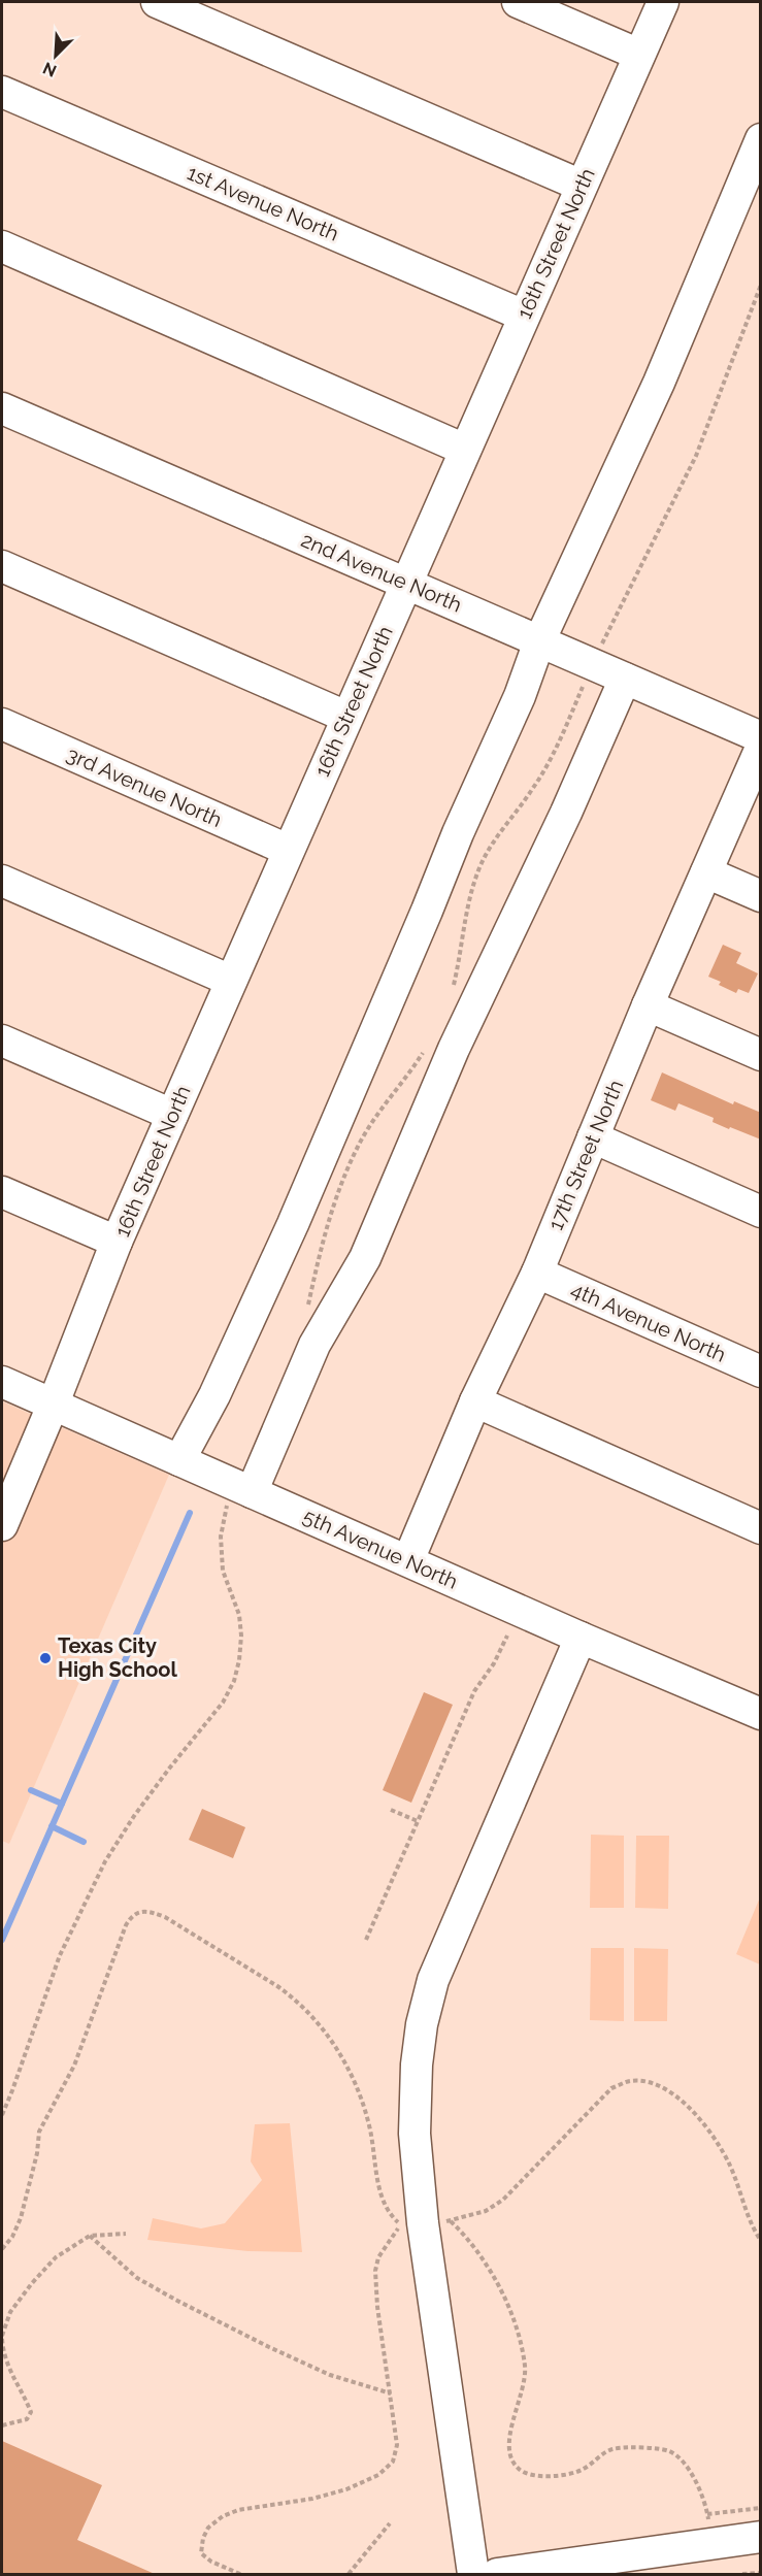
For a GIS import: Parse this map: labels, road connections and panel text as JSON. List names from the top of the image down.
{
  "streets": {
    "street": [
      "1st Avenue North",
      "16th Street North",
      "2nd Avenue North",
      "3rd Avenue North",
      "17th Street North",
      "4th Avenue North",
      "5th Avenue North"
    ]
  },
  "crossings": [
    ["1st Avenue North", "16th Street North"],
    ["16th Street North", "2nd Avenue North"],
    ["16th Street North", "3rd Avenue North"],
    ["16th Street North", "5th Avenue North"],
    ["17th Street North", "4th Avenue North"],
    ["17th Street North", "5th Avenue North"]
  ],
  "places": ["Texas City High School"],
  "north": "bottom left"
}
